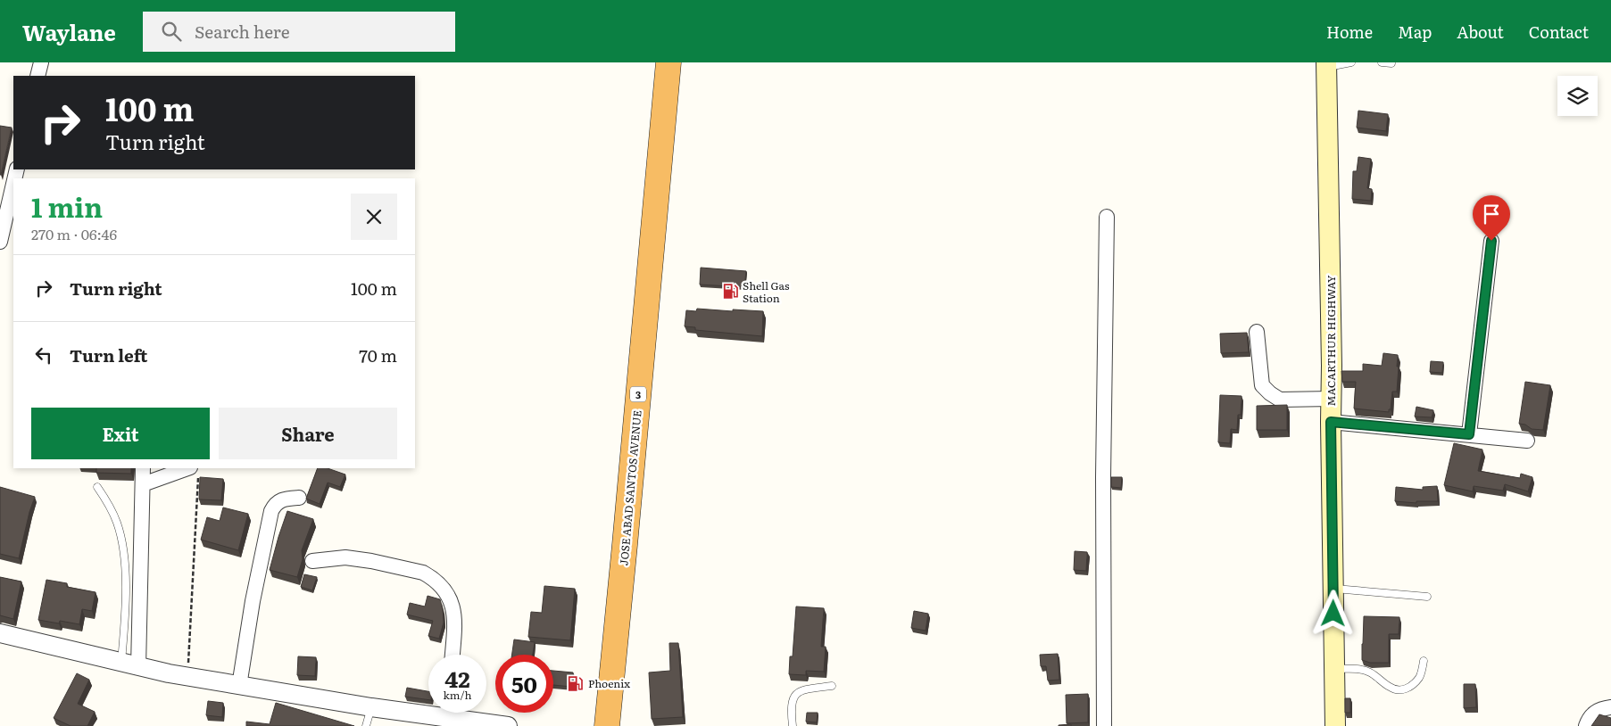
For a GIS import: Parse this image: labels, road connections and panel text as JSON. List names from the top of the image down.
{
  "streets": {
    "highway": ["3", "JOSE ABAD SANTOS AVENUE"],
    "main road": ["MACARTHUR HIGHWAY"]
  },
  "places": {
    "fuel station": ["Shell Gas Station", "Phoenix"]
  },
  "page": {
    "header": "Waylane",
    "search": "Search here",
    "nav": [
      "Home",
      "Map",
      "About",
      "Contact"
    ],
    "turn": ["100 m", "Turn right"],
    "heading": ["1 min", "270 m · 06:46"],
    "list": [
      {
        "name": "Turn right",
        "value": "100 m"
      },
      {
        "name": "Turn left",
        "value": "70 m"
      }
    ],
    "buttons": ["Exit", "Share"],
    "speed": "42 km/h",
    "limit": "50"
  }
}
